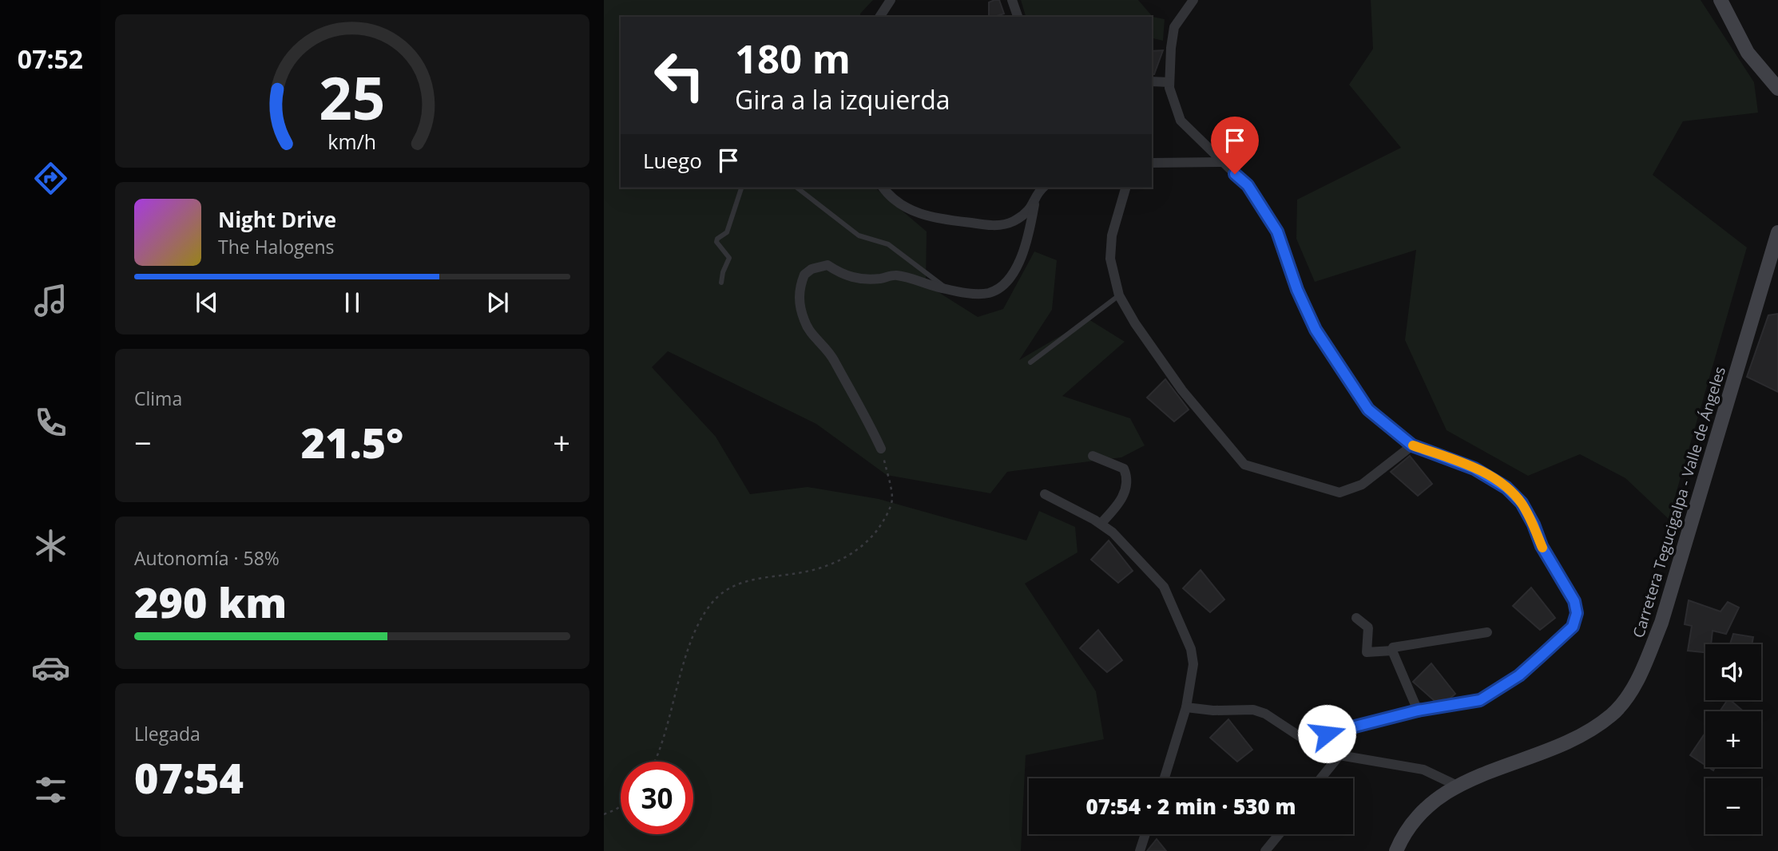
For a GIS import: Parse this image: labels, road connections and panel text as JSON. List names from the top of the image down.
{
  "streets": {
    "main road": ["Carretera Tegucigalpa - Valle de Ángeles"]
  },
  "page": {
    "tabs": "07:52",
    "turn": ["180 m", "Gira a la izquierda"],
    "then": "Luego",
    "song": ["Night Drive", "The Halogens"],
    "tile": [
      "Clima",
      ["Autonomía · 58%", "290 km"],
      ["Llegada", "07:54"]
    ],
    "heat": ["−", "21.5°", "+"],
    "map_buttons": ["+", "−"],
    "limit": "30",
    "trip": "07:54 · 2 min · 530 m",
    "gauge": ["25", "km/h"]
  }
}
